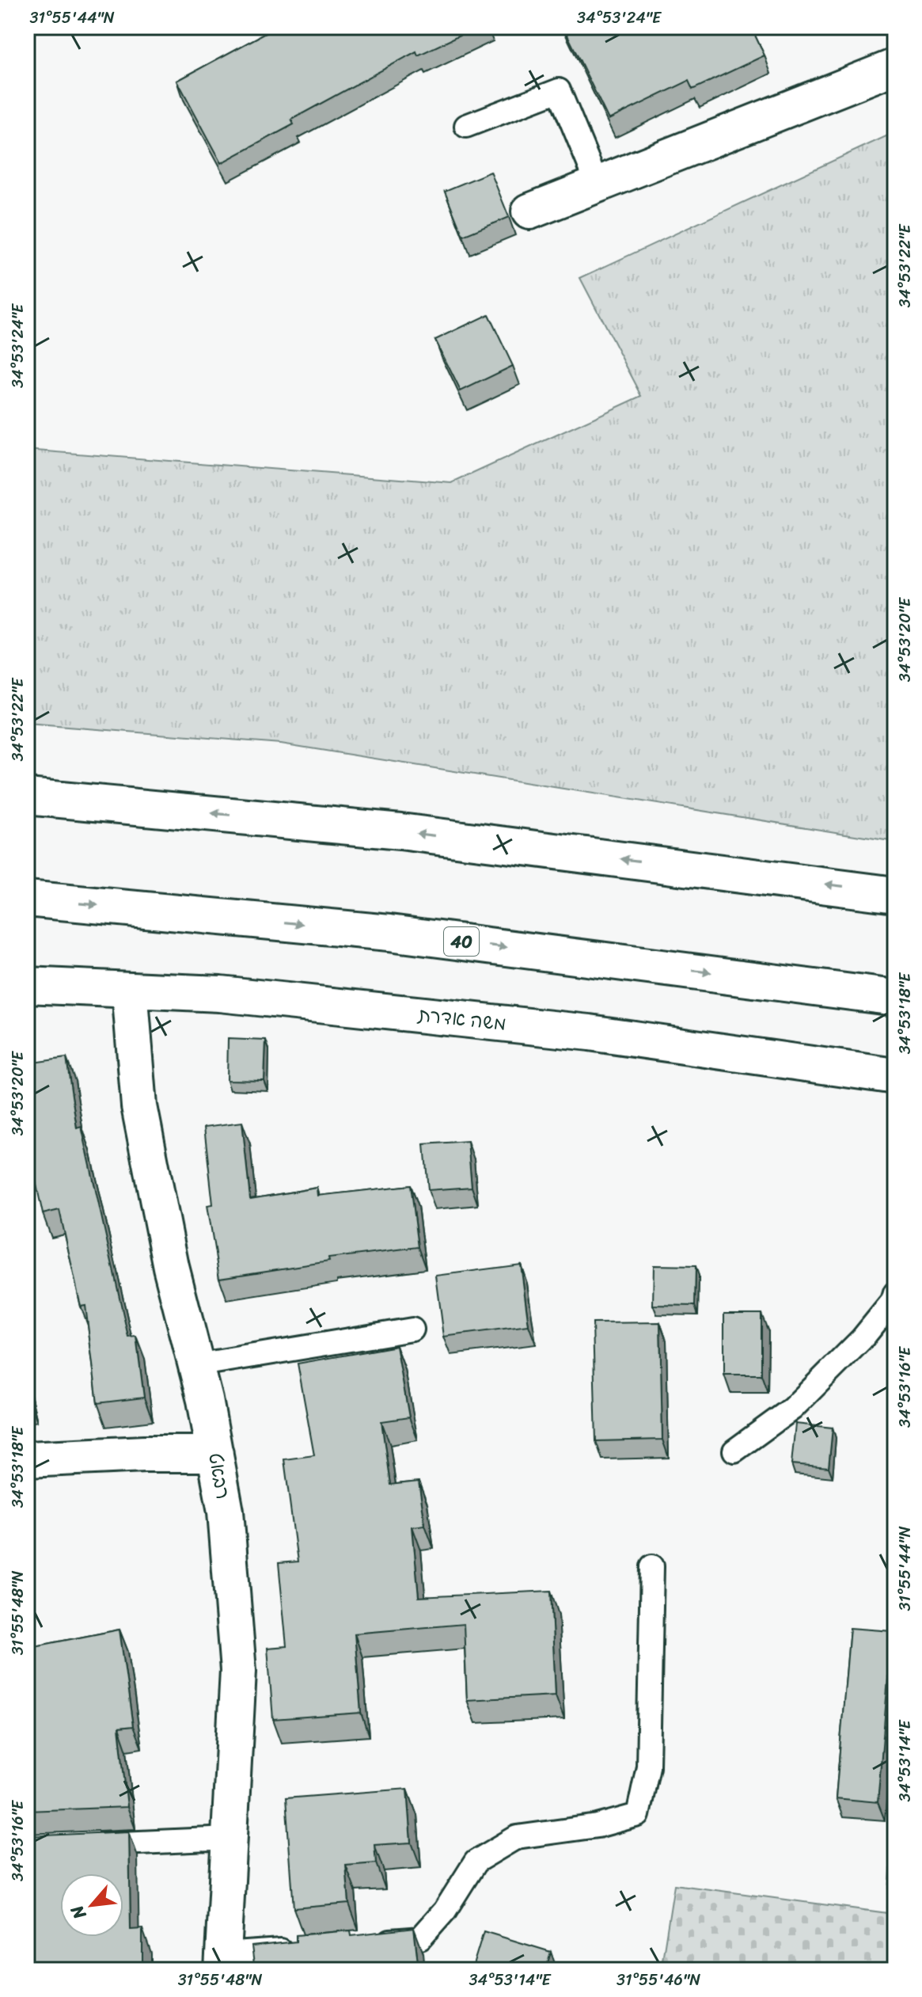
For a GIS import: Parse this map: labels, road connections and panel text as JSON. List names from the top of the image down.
{
  "streets": {
    "main road": ["40", "משה אדרת", "רבאט"]
  },
  "crossings": [
    ["משה אדרת", "רבאט"]
  ],
  "north": "bottom left",
  "coordinates": [
    "31°55'44\"N",
    "34°53'24\"E",
    "34°53'22\"E",
    "34°53'20\"E",
    "34°53'18\"E",
    "34°53'16\"E",
    "31°55'48\"N",
    "34°53'14\"E",
    "31°55'46\"N"
  ]
}
